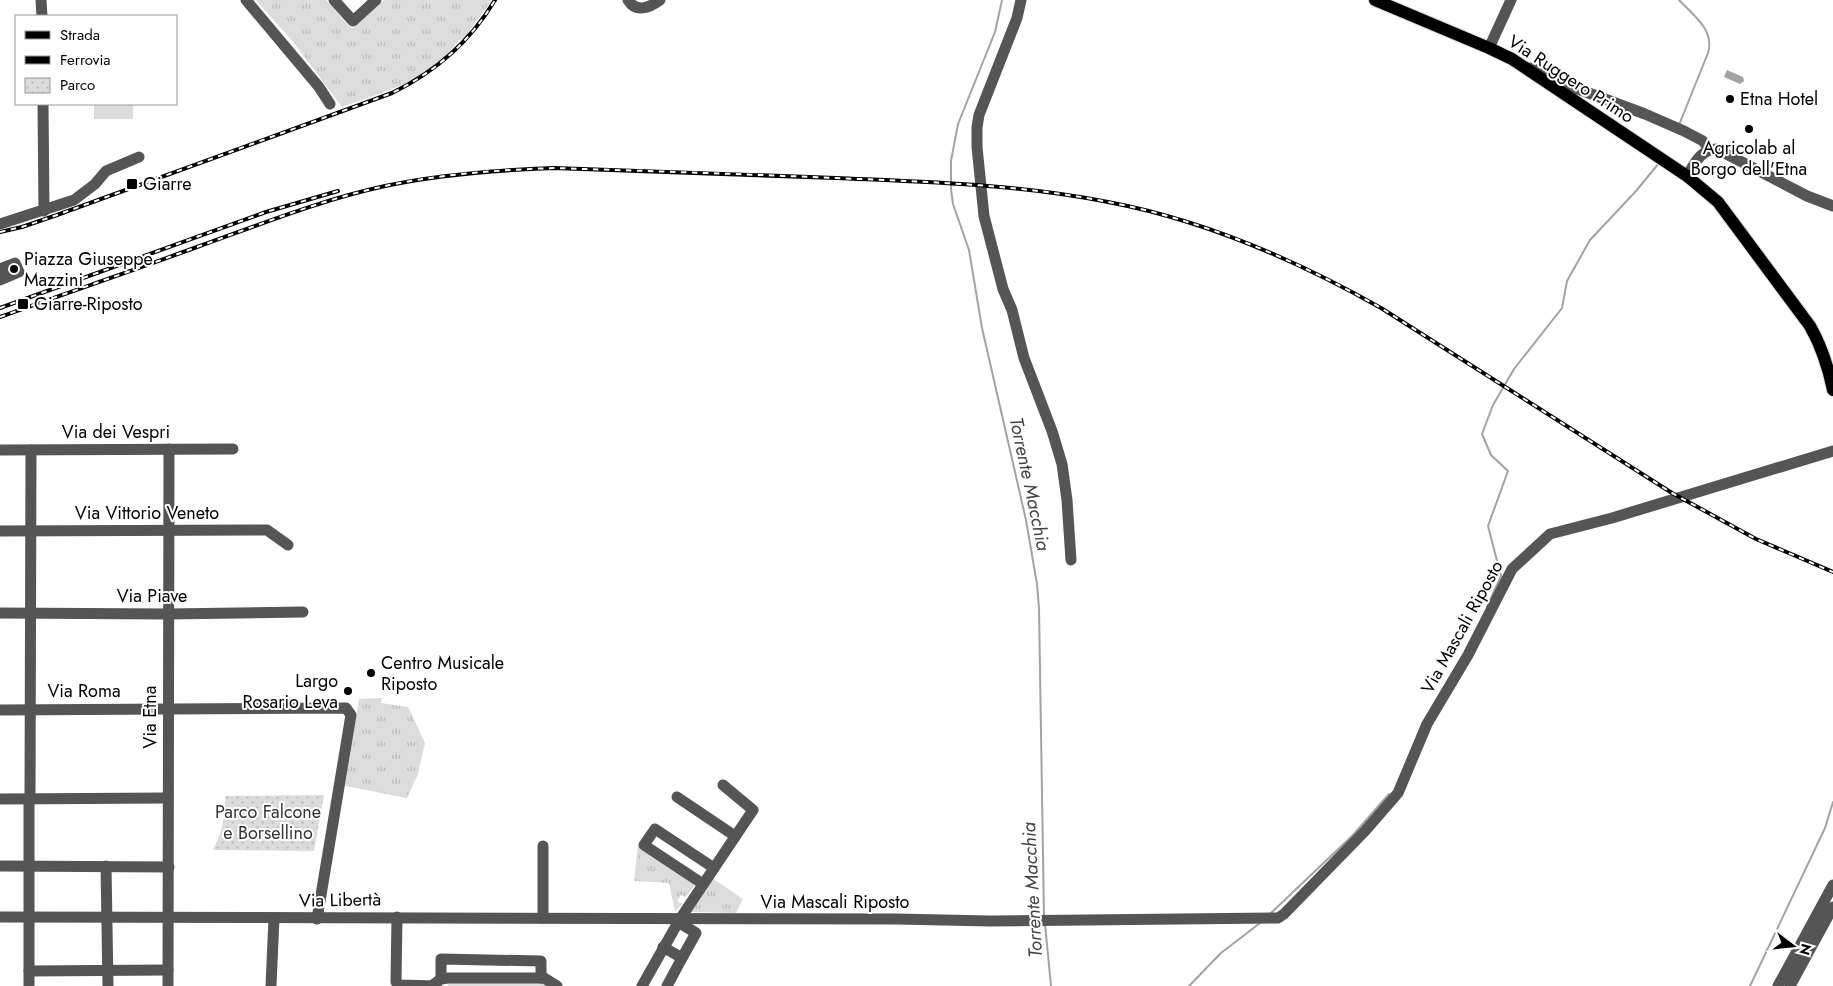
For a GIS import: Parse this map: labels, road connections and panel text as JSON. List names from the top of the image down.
{
  "streets": {
    "main road": ["Via Ruggero Primo"],
    "street": [
      "Via dei Vespri",
      "Via Vittorio Veneto",
      "Via Piave",
      "Via Mascali Riposto",
      "Via Roma",
      "Via Etna",
      "Via Libertà"
    ]
  },
  "crossings": [
    ["Via dei Vespri", "Via Etna"],
    ["Via Vittorio Veneto", "Via Etna"],
    ["Via Piave", "Via Etna"],
    ["Via Mascali Riposto", "Via Libertà"],
    ["Via Roma", "Via Etna"],
    ["Via Roma", "Via Libertà"],
    ["Via Etna", "Via Libertà"]
  ],
  "water": ["Torrente Macchia"],
  "parks": ["Parco Falcone e Borsellino"],
  "places": {
    "other": [
      "Etna Hotel",
      "Agricolab al Borgo dell'Etna",
      "Piazza Giuseppe Mazzini",
      "Centro Musicale Riposto",
      "Largo Rosario Leva"
    ],
    "transit": ["Giarre", "Giarre-Riposto"]
  },
  "legend": ["Strada", "Ferrovia", "Parco"],
  "north": "right"
}
